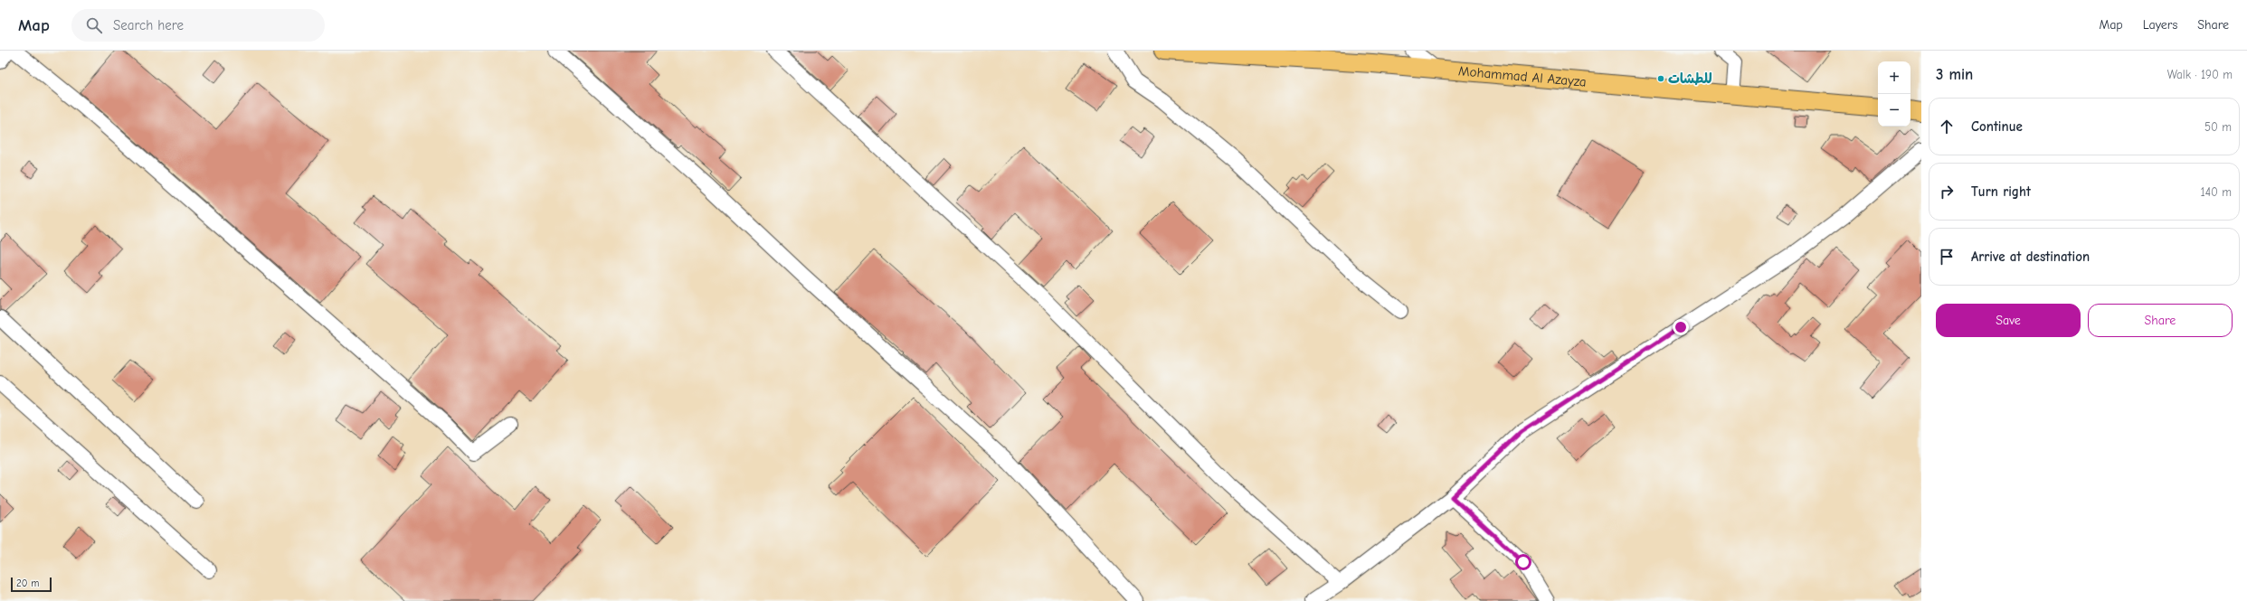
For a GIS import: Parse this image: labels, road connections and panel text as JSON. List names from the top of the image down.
{
  "streets": {
    "main road": ["Mohammad Al Azayza"]
  },
  "places": ["للطشات"],
  "scale_bar": "20 m",
  "page": {
    "header": "Map",
    "search": "Search here",
    "nav": ["Map", "Layers", "Share"],
    "heading": ["3 min", "Walk · 190 m"],
    "map_buttons": ["+", "−"],
    "list": [
      ["Continue", "50 m"],
      ["Turn right", "140 m"],
      "Arrive at destination"
    ],
    "buttons": ["Save", "Share"],
    "scale": "20 m"
  }
}
